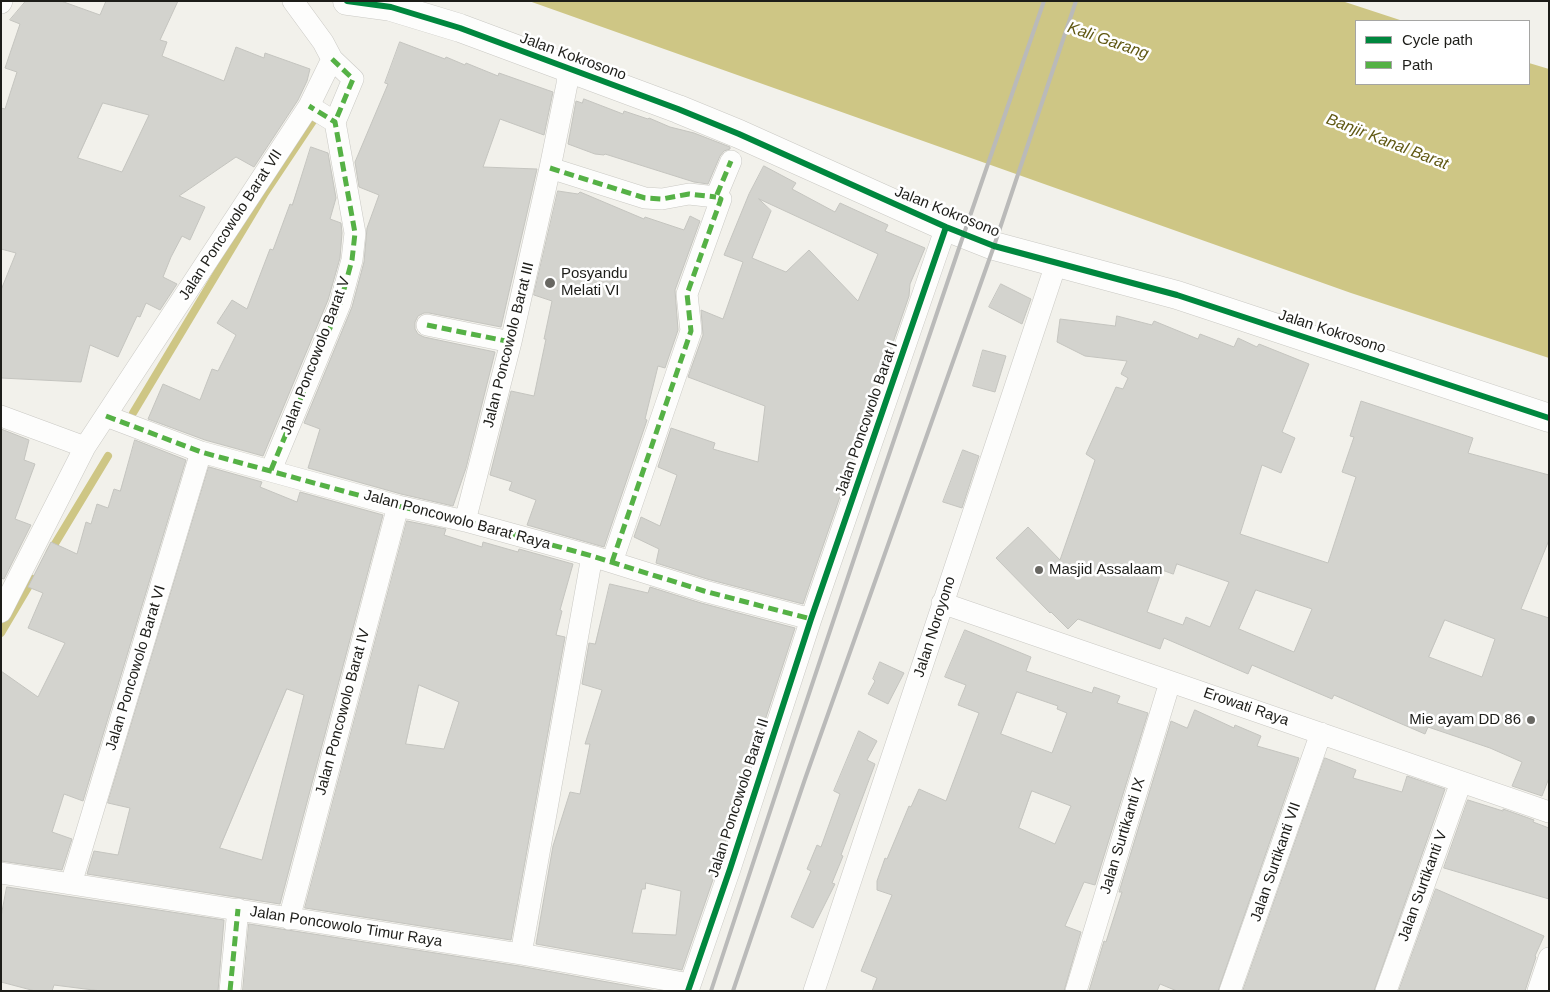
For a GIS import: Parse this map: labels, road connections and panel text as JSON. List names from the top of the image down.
{
  "streets": {
    "street": [
      "Jalan Kokrosono",
      "Jalan Poncowolo Barat VII",
      "Jalan Poncowolo Barat III",
      "Jalan Poncowolo Barat V",
      "Jalan Poncowolo Barat I",
      "Jalan Poncowolo Barat Raya",
      "Jalan Noroyono",
      "Jalan Poncowolo Barat VI",
      "Erowati Raya",
      "Jalan Poncowolo Barat IV",
      "Jalan Poncowolo Barat II",
      "Jalan Surtikanti IX",
      "Jalan Surtikanti VII",
      "Jalan Surtikanti V",
      "Jalan Poncowolo Timur Raya"
    ]
  },
  "crossings": [
    ["Jalan Kokrosono", "Jalan Poncowolo Barat III"],
    ["Jalan Kokrosono", "Jalan Poncowolo Barat I"],
    ["Jalan Kokrosono", "Jalan Noroyono"],
    ["Jalan Poncowolo Barat VII", "Jalan Poncowolo Barat Raya"],
    ["Jalan Poncowolo Barat III", "Jalan Poncowolo Barat Raya"],
    ["Jalan Poncowolo Barat V", "Jalan Poncowolo Barat Raya"],
    ["Jalan Poncowolo Barat I", "Jalan Poncowolo Barat Raya"],
    ["Jalan Poncowolo Barat I", "Jalan Poncowolo Barat II"],
    ["Jalan Poncowolo Barat Raya", "Jalan Poncowolo Barat VI"],
    ["Jalan Poncowolo Barat Raya", "Jalan Poncowolo Barat IV"],
    ["Jalan Poncowolo Barat Raya", "Jalan Poncowolo Barat II"],
    ["Jalan Noroyono", "Erowati Raya"],
    ["Jalan Poncowolo Barat VI", "Jalan Poncowolo Timur Raya"],
    ["Erowati Raya", "Jalan Surtikanti IX"],
    ["Erowati Raya", "Jalan Surtikanti VII"],
    ["Erowati Raya", "Jalan Surtikanti V"],
    ["Jalan Poncowolo Barat IV", "Jalan Poncowolo Timur Raya"],
    ["Jalan Poncowolo Barat II", "Jalan Poncowolo Timur Raya"]
  ],
  "water": ["Kali Garang", "Banjir Kanal Barat"],
  "places": ["Posyandu Melati VI", "Masjid Assalaam", "Mie ayam DD 86"],
  "legend": ["Cycle path", "Path"]
}
